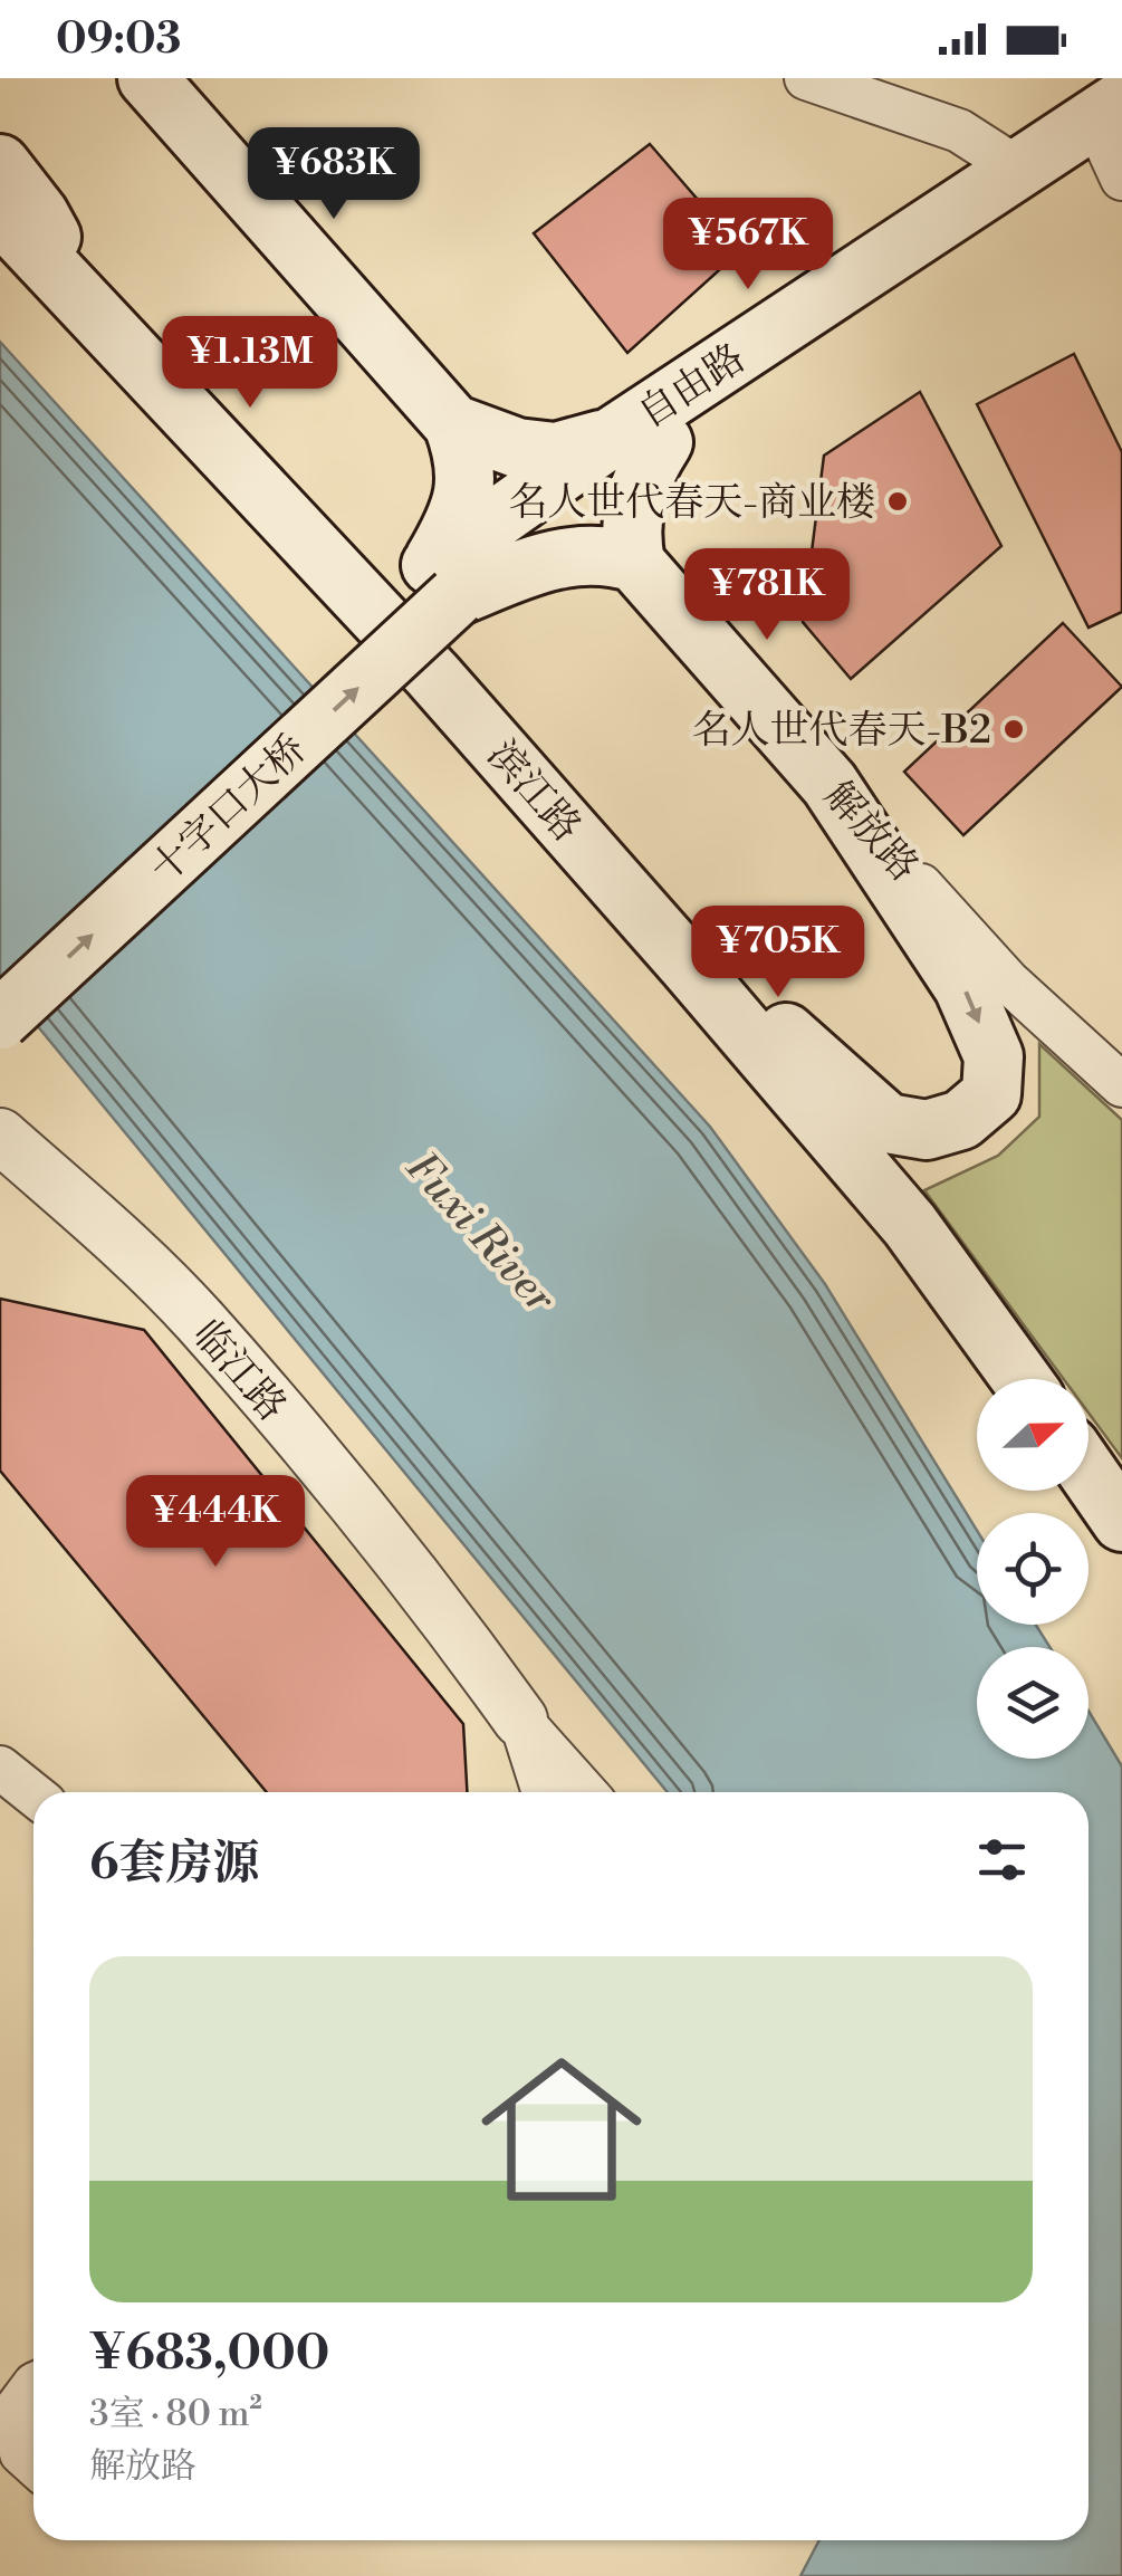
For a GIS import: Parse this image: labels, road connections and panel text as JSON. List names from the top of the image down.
{
  "streets": {
    "main road": [
      "自由路",
      "滨江路",
      "十字口大桥",
      "解放路"
    ],
    "street": ["临江路"]
  },
  "crossings": [
    ["自由路", "十字口大桥"]
  ],
  "water": ["Fuxi River"],
  "places": ["名人世代春天-商业楼", "名人世代春天-B2"],
  "north": "right",
  "page": {
    "status": "09:03",
    "price": [
      "¥683K",
      "¥567K",
      "¥1.13M",
      "¥781K",
      "¥705K",
      "¥444K"
    ],
    "heading": "6套房源",
    "list": [
      {
        "name": "¥683,000",
        "note": "3室 · 80 m² · 解放路"
      }
    ]
  }
}
